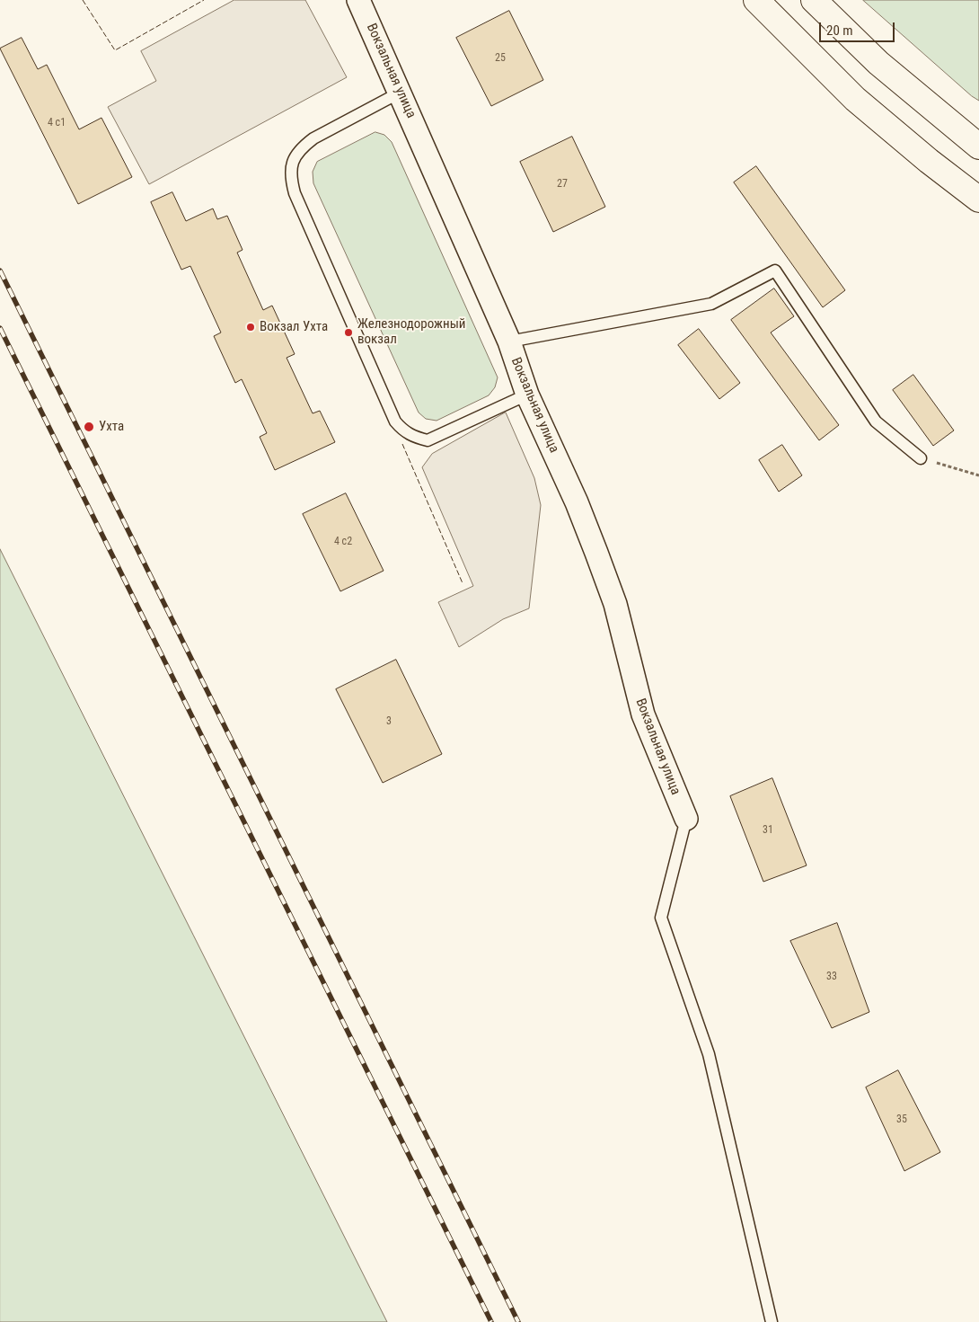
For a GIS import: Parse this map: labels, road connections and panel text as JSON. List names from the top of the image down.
{
  "streets": {
    "street": ["Вокзальная улица"]
  },
  "places": ["Вокзал Ухта", "Железнодорожный вокзал", "Ухта"],
  "house_numbers": [
    "25",
    "4 с1",
    "27",
    "4 с2",
    "3",
    "31",
    "33",
    "35"
  ],
  "scale_bar": "20 m"
}
